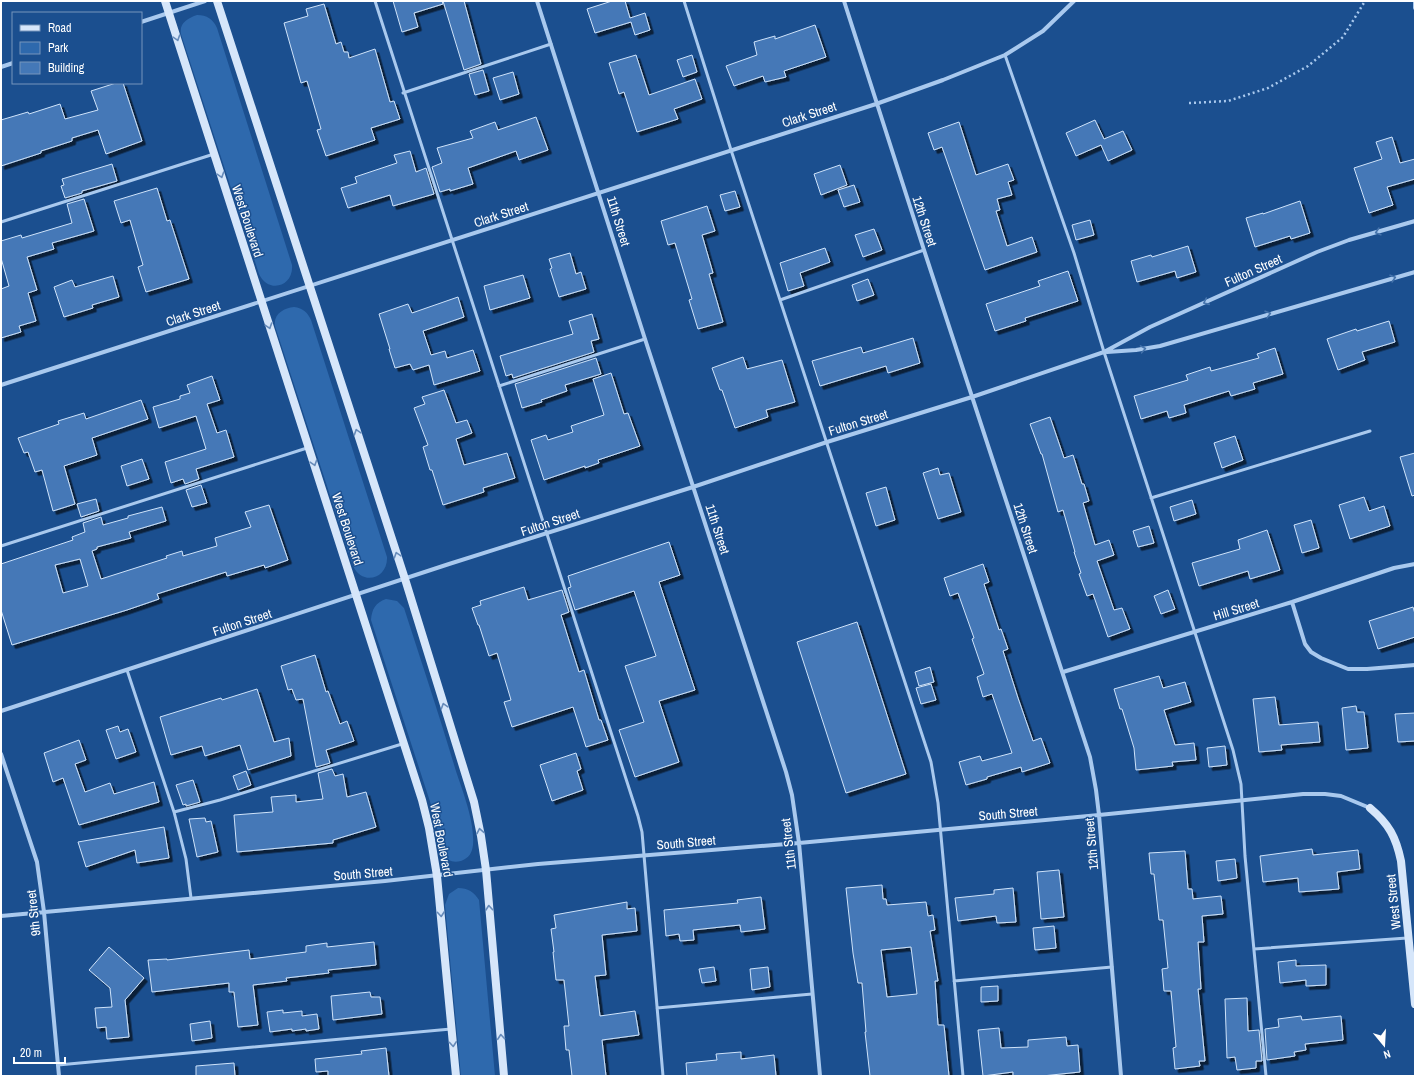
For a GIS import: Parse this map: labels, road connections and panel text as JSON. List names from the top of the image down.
{
  "streets": {
    "street": [
      "Clark Street",
      "West Boulevard",
      "11th Street",
      "12th Street",
      "Fulton Street",
      "Hill Street",
      "South Street",
      "West Street",
      "9th Street"
    ]
  },
  "crossings": [
    ["Clark Street", "West Boulevard"],
    ["Clark Street", "11th Street"],
    ["Clark Street", "12th Street"],
    ["West Boulevard", "Fulton Street"],
    ["West Boulevard", "South Street"],
    ["11th Street", "Fulton Street"],
    ["11th Street", "South Street"],
    ["12th Street", "Fulton Street"],
    ["12th Street", "Hill Street"],
    ["12th Street", "South Street"],
    ["South Street", "West Street"],
    ["South Street", "9th Street"]
  ],
  "legend": ["Road", "Park", "Building"],
  "scale_bar": "20 m",
  "north": "bottom"
}
